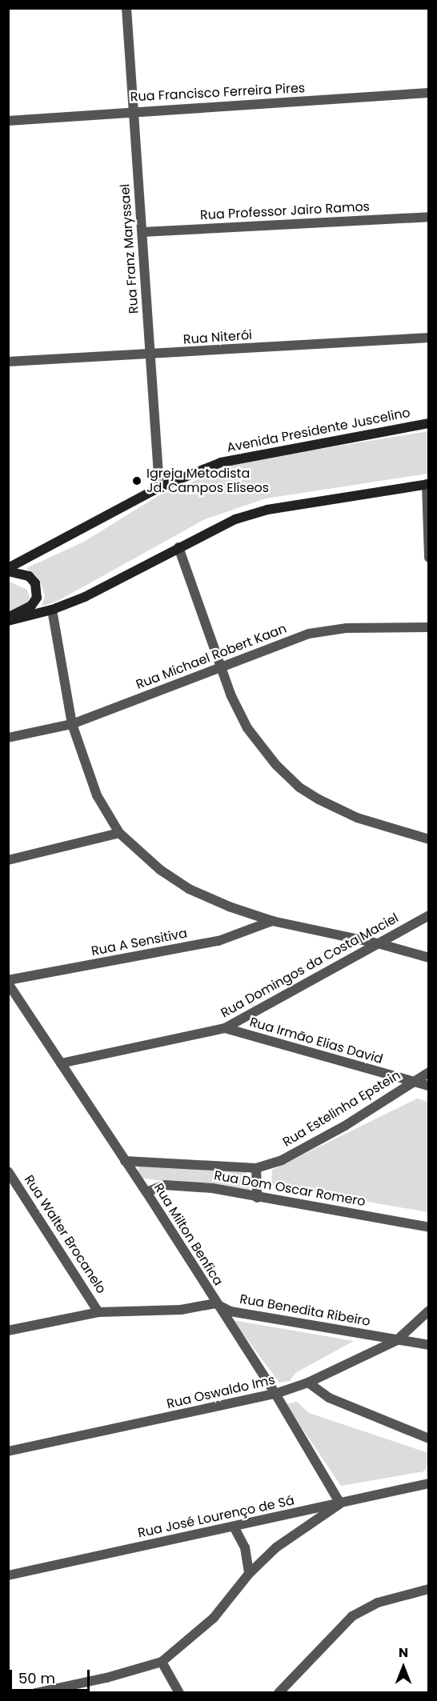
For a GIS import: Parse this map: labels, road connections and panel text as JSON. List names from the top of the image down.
{
  "streets": {
    "main road": ["Avenida Presidente Juscelino"],
    "street": [
      "Rua Francisco Ferreira Pires",
      "Rua Professor Jairo Ramos",
      "Rua Franz Maryssael",
      "Rua Niterói",
      "Rua Michael Robert Kaan",
      "Rua A Sensitiva",
      "Rua Domingos da Costa Maciel",
      "Rua Irmão Elias David",
      "Rua Estelinha Epstein",
      "Rua Dom Oscar Romero",
      "Rua Walter Brocanelo",
      "Rua Milton Benfica",
      "Rua Benedita Ribeiro",
      "Rua Oswaldo Ims",
      "Rua José Lourenço de Sá"
    ]
  },
  "crossings": [
    ["Rua Francisco Ferreira Pires", "Rua Franz Maryssael"],
    ["Rua Professor Jairo Ramos", "Rua Franz Maryssael"],
    ["Rua Franz Maryssael", "Rua Niterói"],
    ["Rua Franz Maryssael", "Avenida Presidente Juscelino"],
    ["Rua A Sensitiva", "Rua Milton Benfica"],
    ["Rua Domingos da Costa Maciel", "Rua Irmão Elias David"],
    ["Rua Domingos da Costa Maciel", "Rua Milton Benfica"],
    ["Rua Irmão Elias David", "Rua Estelinha Epstein"],
    ["Rua Estelinha Epstein", "Rua Milton Benfica"],
    ["Rua Dom Oscar Romero", "Rua Milton Benfica"],
    ["Rua Milton Benfica", "Rua Benedita Ribeiro"],
    ["Rua Milton Benfica", "Rua Oswaldo Ims"],
    ["Rua Milton Benfica", "Rua José Lourenço de Sá"],
    ["Rua Benedita Ribeiro", "Rua Oswaldo Ims"]
  ],
  "places": ["Igreja Metodista Jd. Campos Elíseos"],
  "scale_bar": "50 m",
  "north": "top"
}
